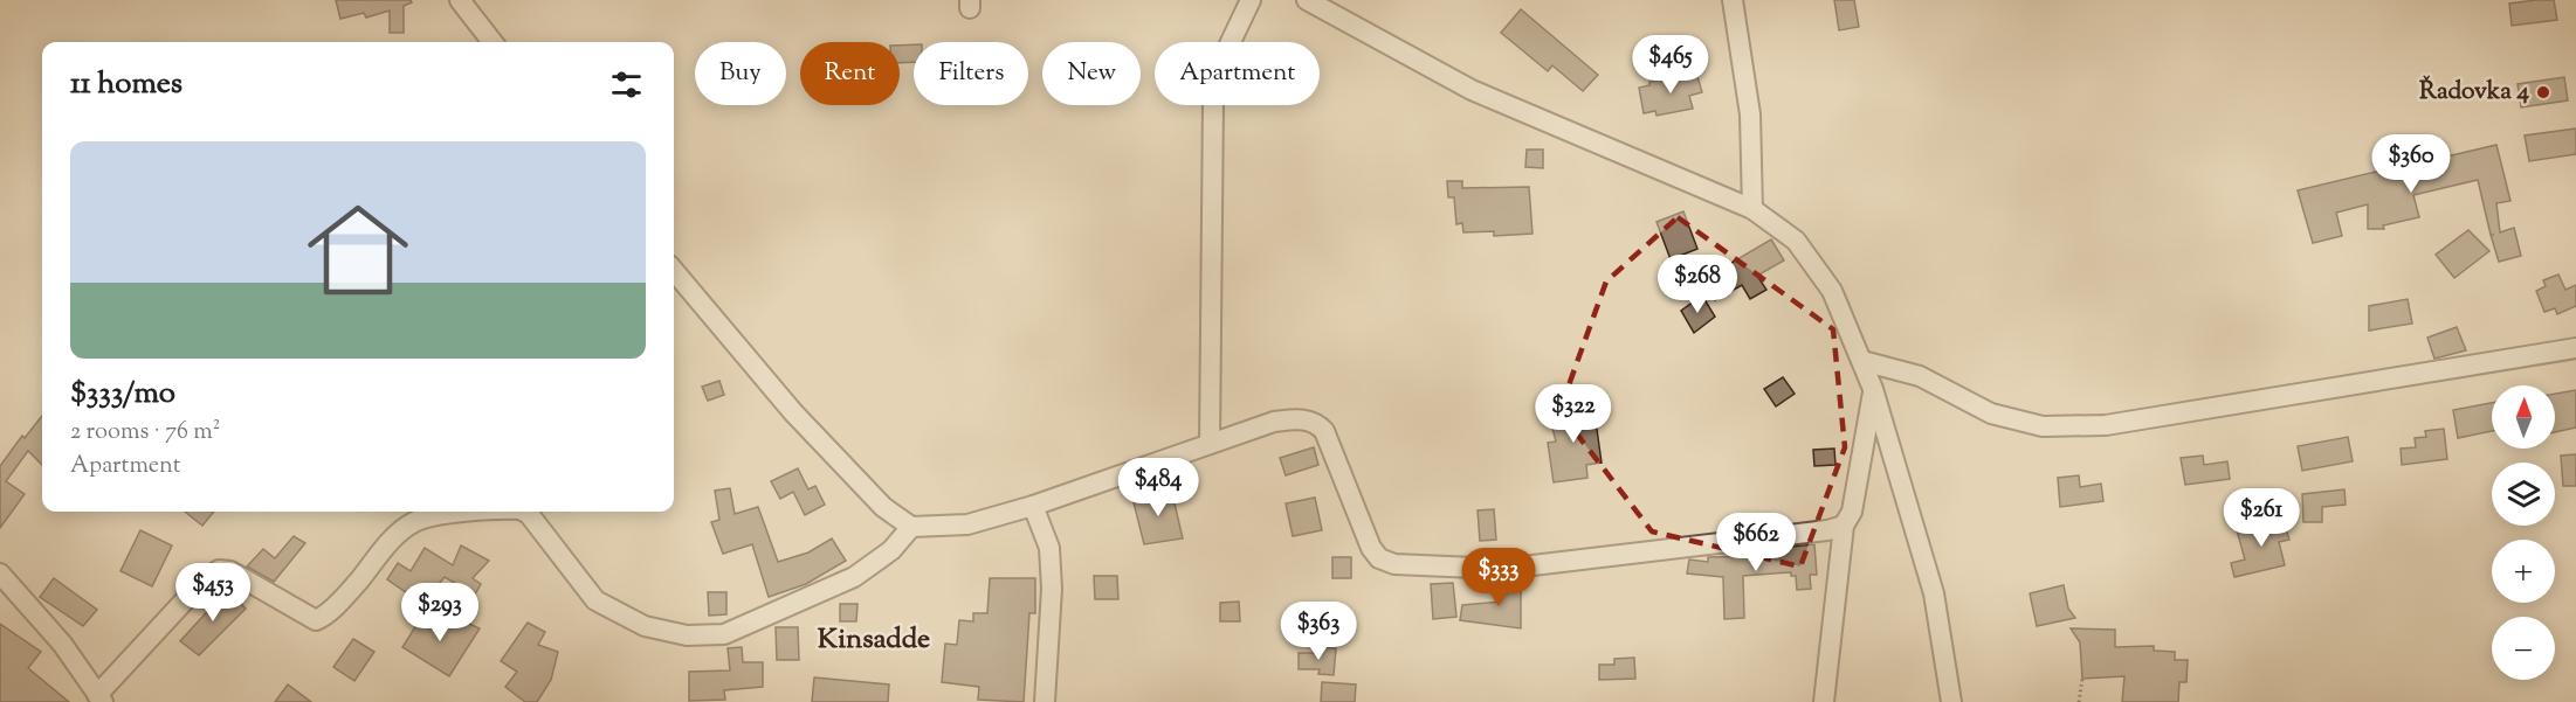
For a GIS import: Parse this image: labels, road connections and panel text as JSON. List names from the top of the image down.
{
  "districts": ["Kinsadde"],
  "places": ["Řadovka 4"],
  "north": "top",
  "page": {
    "price": [
      "$465",
      "$360",
      "$268",
      "$322",
      "$484",
      "$261",
      "$662",
      "$333",
      "$453",
      "$293",
      "$363"
    ],
    "chip": [
      "Buy",
      "Rent",
      "Filters",
      "New",
      "Apartment"
    ],
    "heading": "11 homes",
    "list": [
      {
        "name": "$333/mo",
        "note": "2 rooms · 76 m² · Apartment"
      }
    ],
    "map_buttons": ["+", "−"]
  }
}
